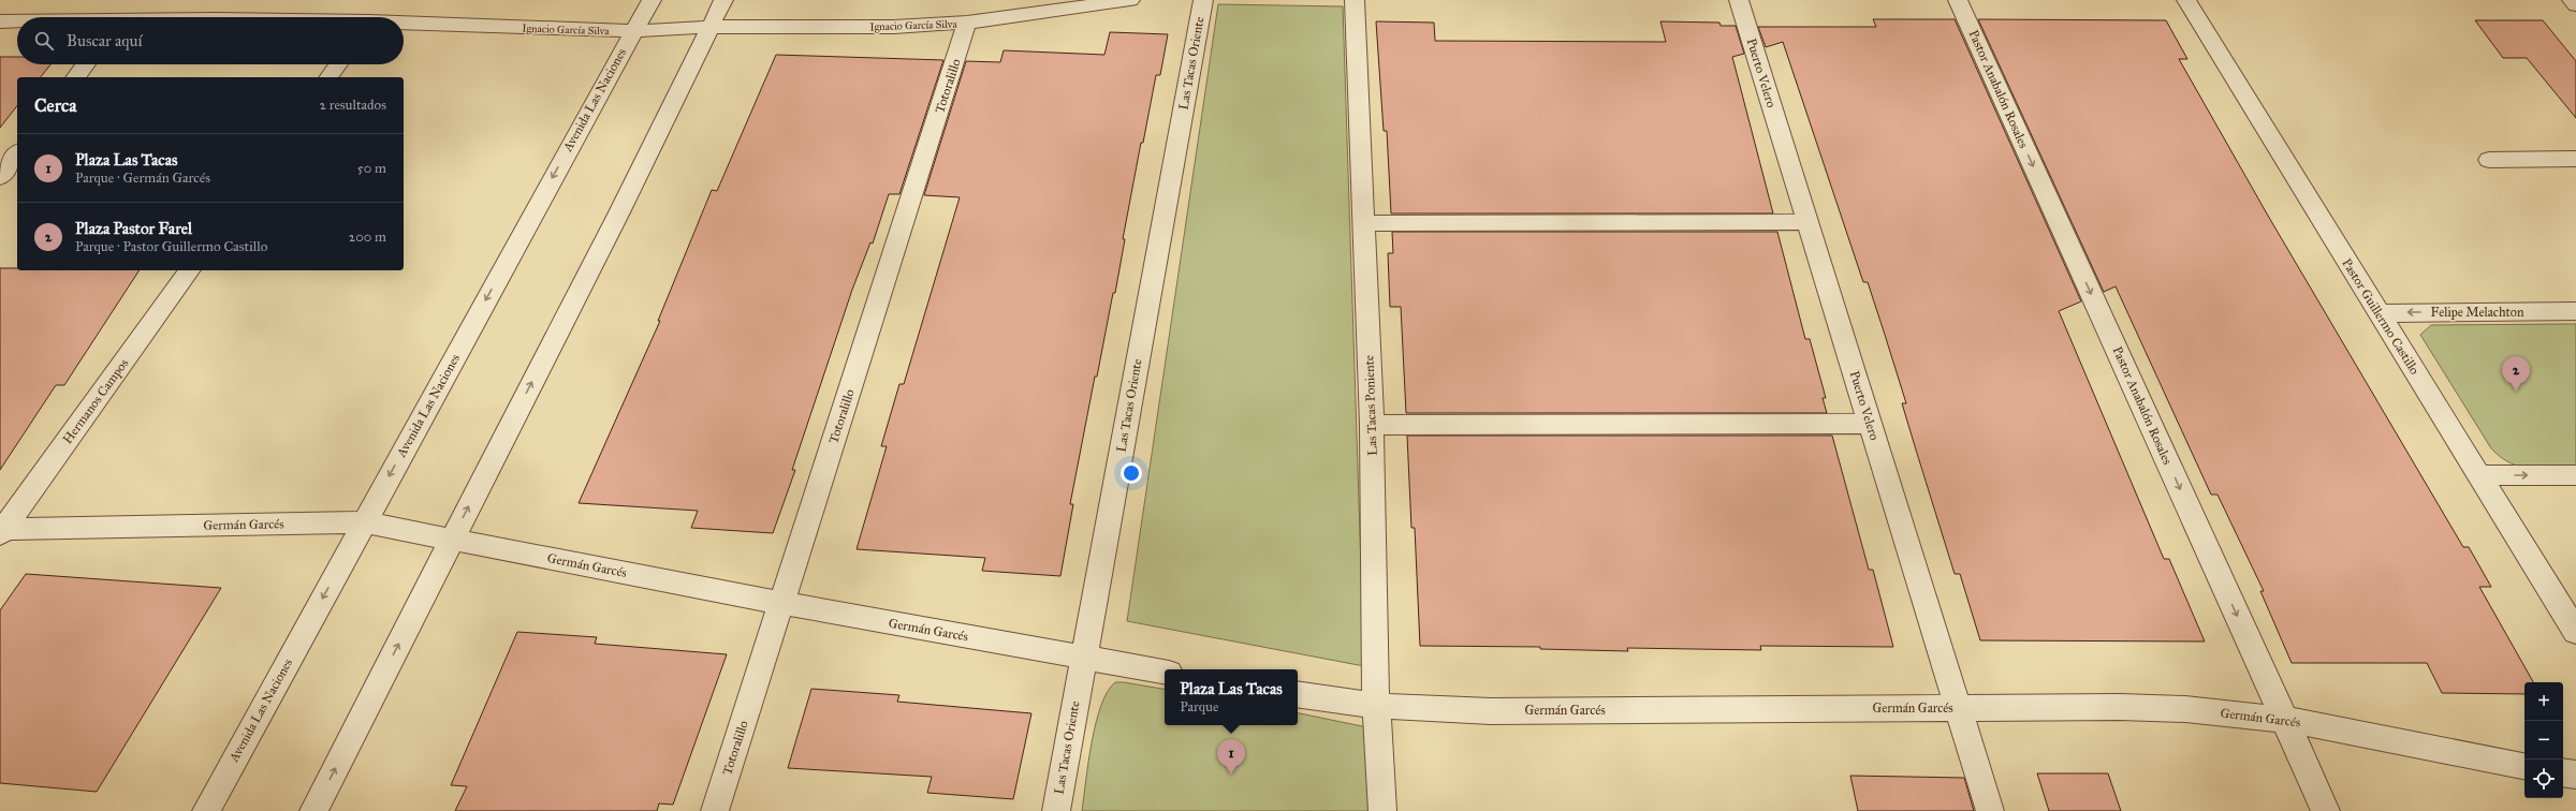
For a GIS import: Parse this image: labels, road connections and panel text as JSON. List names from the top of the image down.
{
  "streets": {
    "street": [
      "Ignacio García Silva",
      "Las Tacas Oriente",
      "Puerto Velero",
      "Totoralillo",
      "Pastor Anabalón Rosales",
      "Avenida Las Naciones",
      "Felipe Melachton",
      "Pastor Guillermo Castillo",
      "Hermanos Campos",
      "Las Tacas Poniente",
      "Germán Garcés"
    ]
  },
  "crossings": [
    ["Ignacio García Silva", "Totoralillo"],
    ["Ignacio García Silva", "Avenida Las Naciones"],
    ["Las Tacas Oriente", "Germán Garcés"],
    ["Puerto Velero", "Germán Garcés"],
    ["Totoralillo", "Germán Garcés"],
    ["Pastor Anabalón Rosales", "Germán Garcés"],
    ["Avenida Las Naciones", "Germán Garcés"],
    ["Felipe Melachton", "Pastor Guillermo Castillo"],
    ["Hermanos Campos", "Germán Garcés"],
    ["Las Tacas Poniente", "Germán Garcés"]
  ],
  "one_way": ["Pastor Anabalón Rosales"],
  "page": {
    "search": "Buscar aquí",
    "heading": ["Cerca", "2 resultados"],
    "list": [
      {
        "mark": "1",
        "name": "Plaza Las Tacas",
        "note": "Parque · Germán Garcés",
        "value": "50 m"
      },
      {
        "mark": "2",
        "name": "Plaza Pastor Farel",
        "note": "Parque · Pastor Guillermo Castillo",
        "value": "200 m"
      }
    ],
    "pins": ["2", "1"],
    "popup": ["Plaza Las Tacas", "Parque"],
    "map_buttons": ["+", "−"]
  }
}
